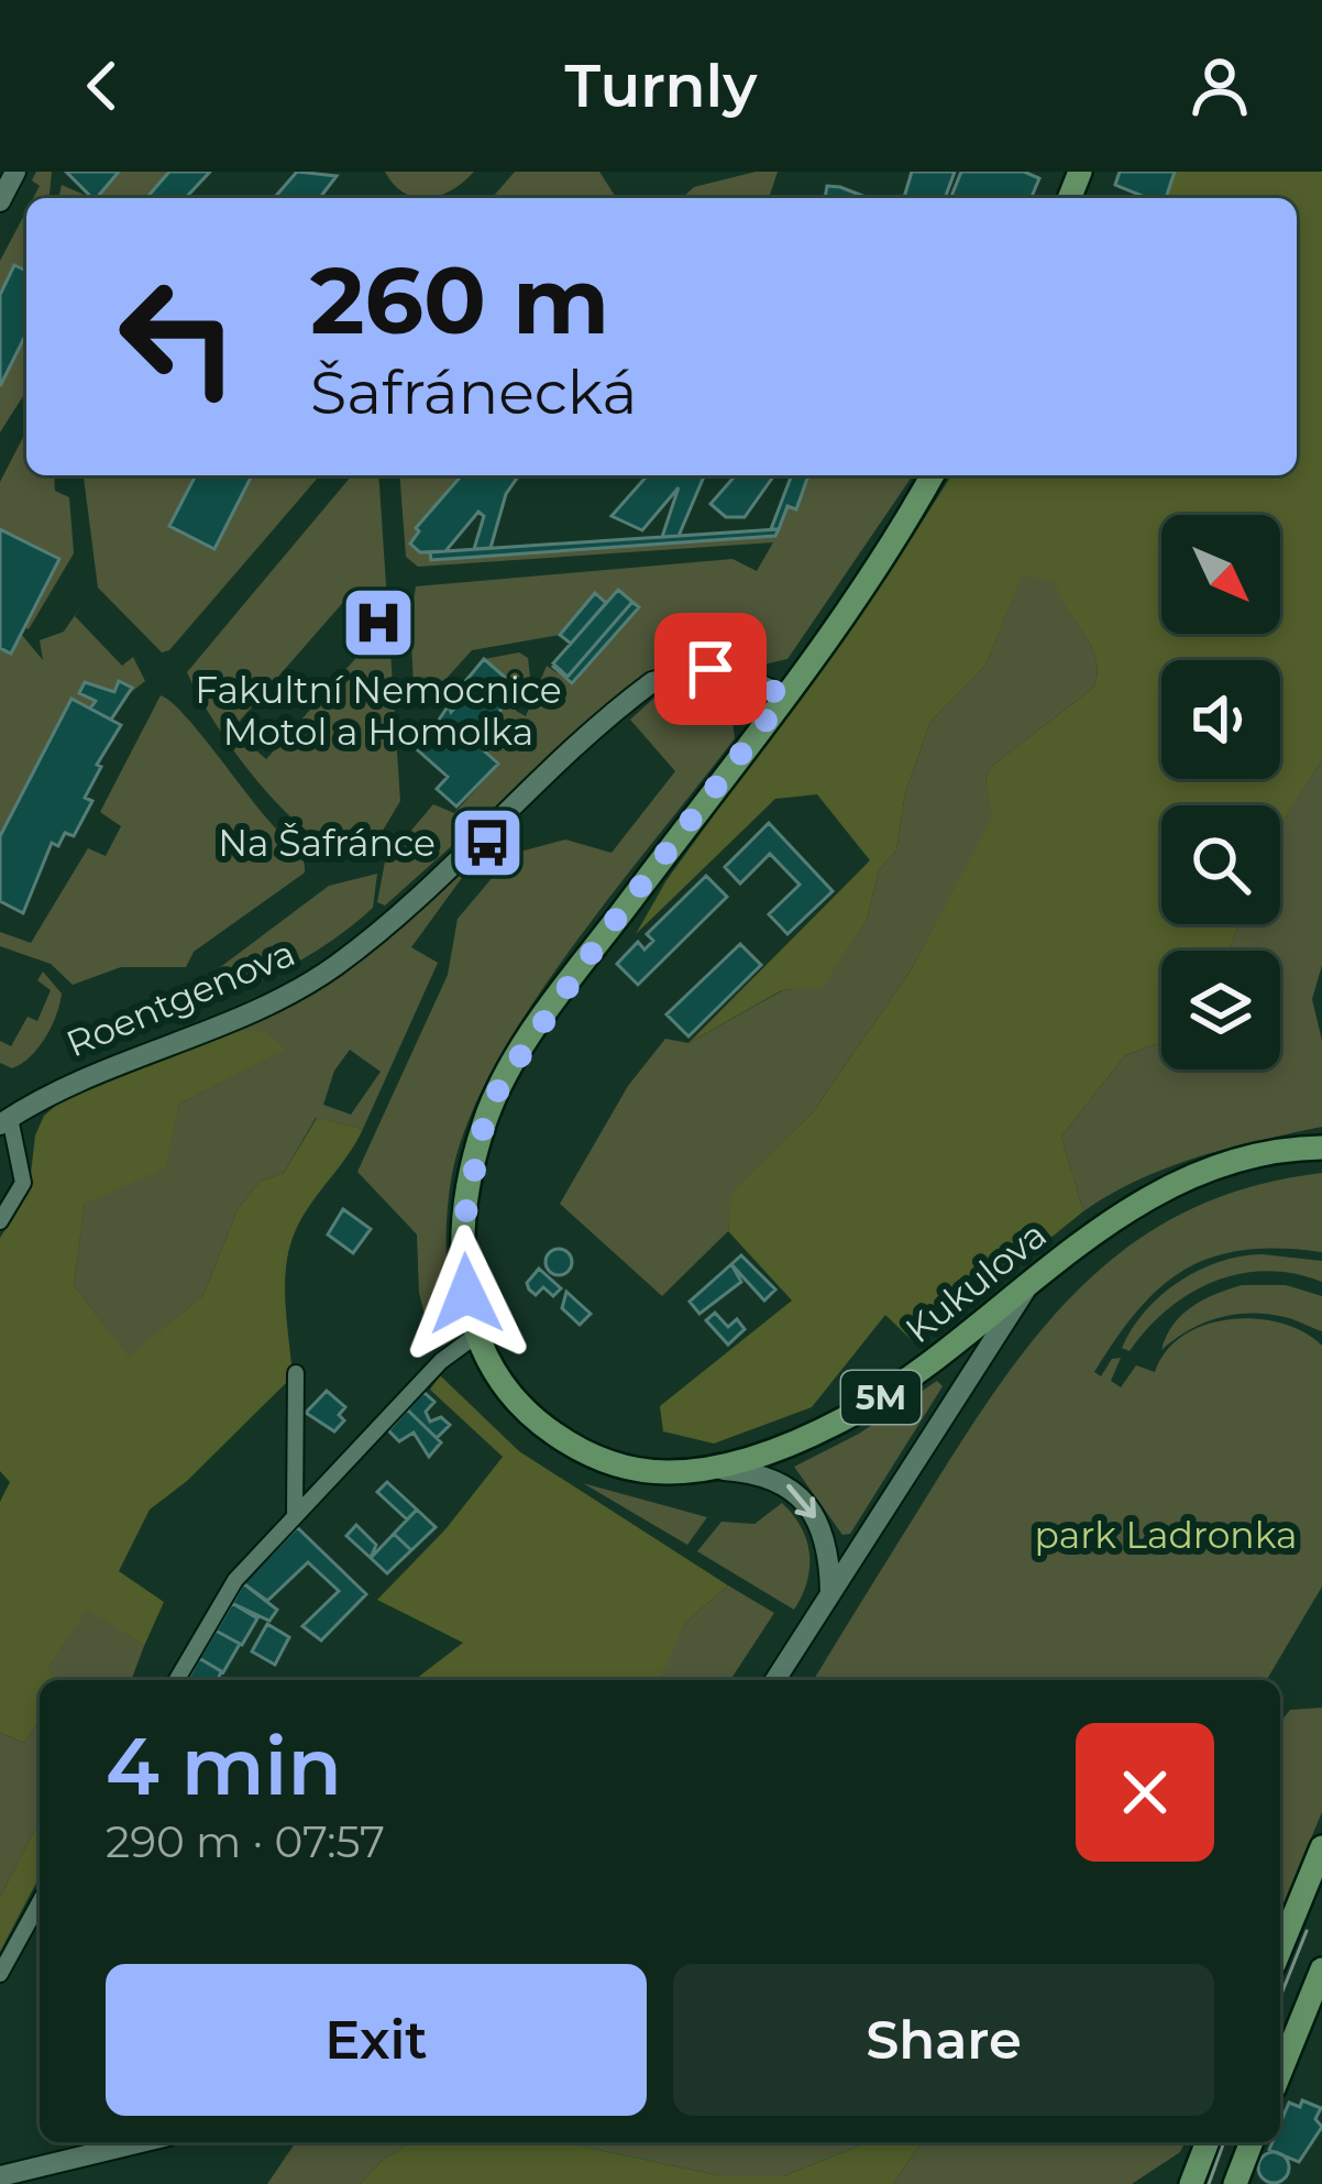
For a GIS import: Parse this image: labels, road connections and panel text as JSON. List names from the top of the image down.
{
  "streets": {
    "main road": ["Kukulova", "5M"],
    "street": ["Roentgenova"]
  },
  "crossings": [
    ["Roentgenova", "Kukulova"]
  ],
  "parks": ["park Ladronka"],
  "places": {
    "hospital": ["Fakultní Nemocnice Motol a Homolka"],
    "bus stop": ["Na Šafránce"]
  },
  "north": "bottom right",
  "page": {
    "header": "Turnly",
    "turn": ["260 m", "Šafránecká"],
    "heading": ["4 min", "290 m · 07:57"],
    "buttons": ["Exit", "Share"]
  }
}
